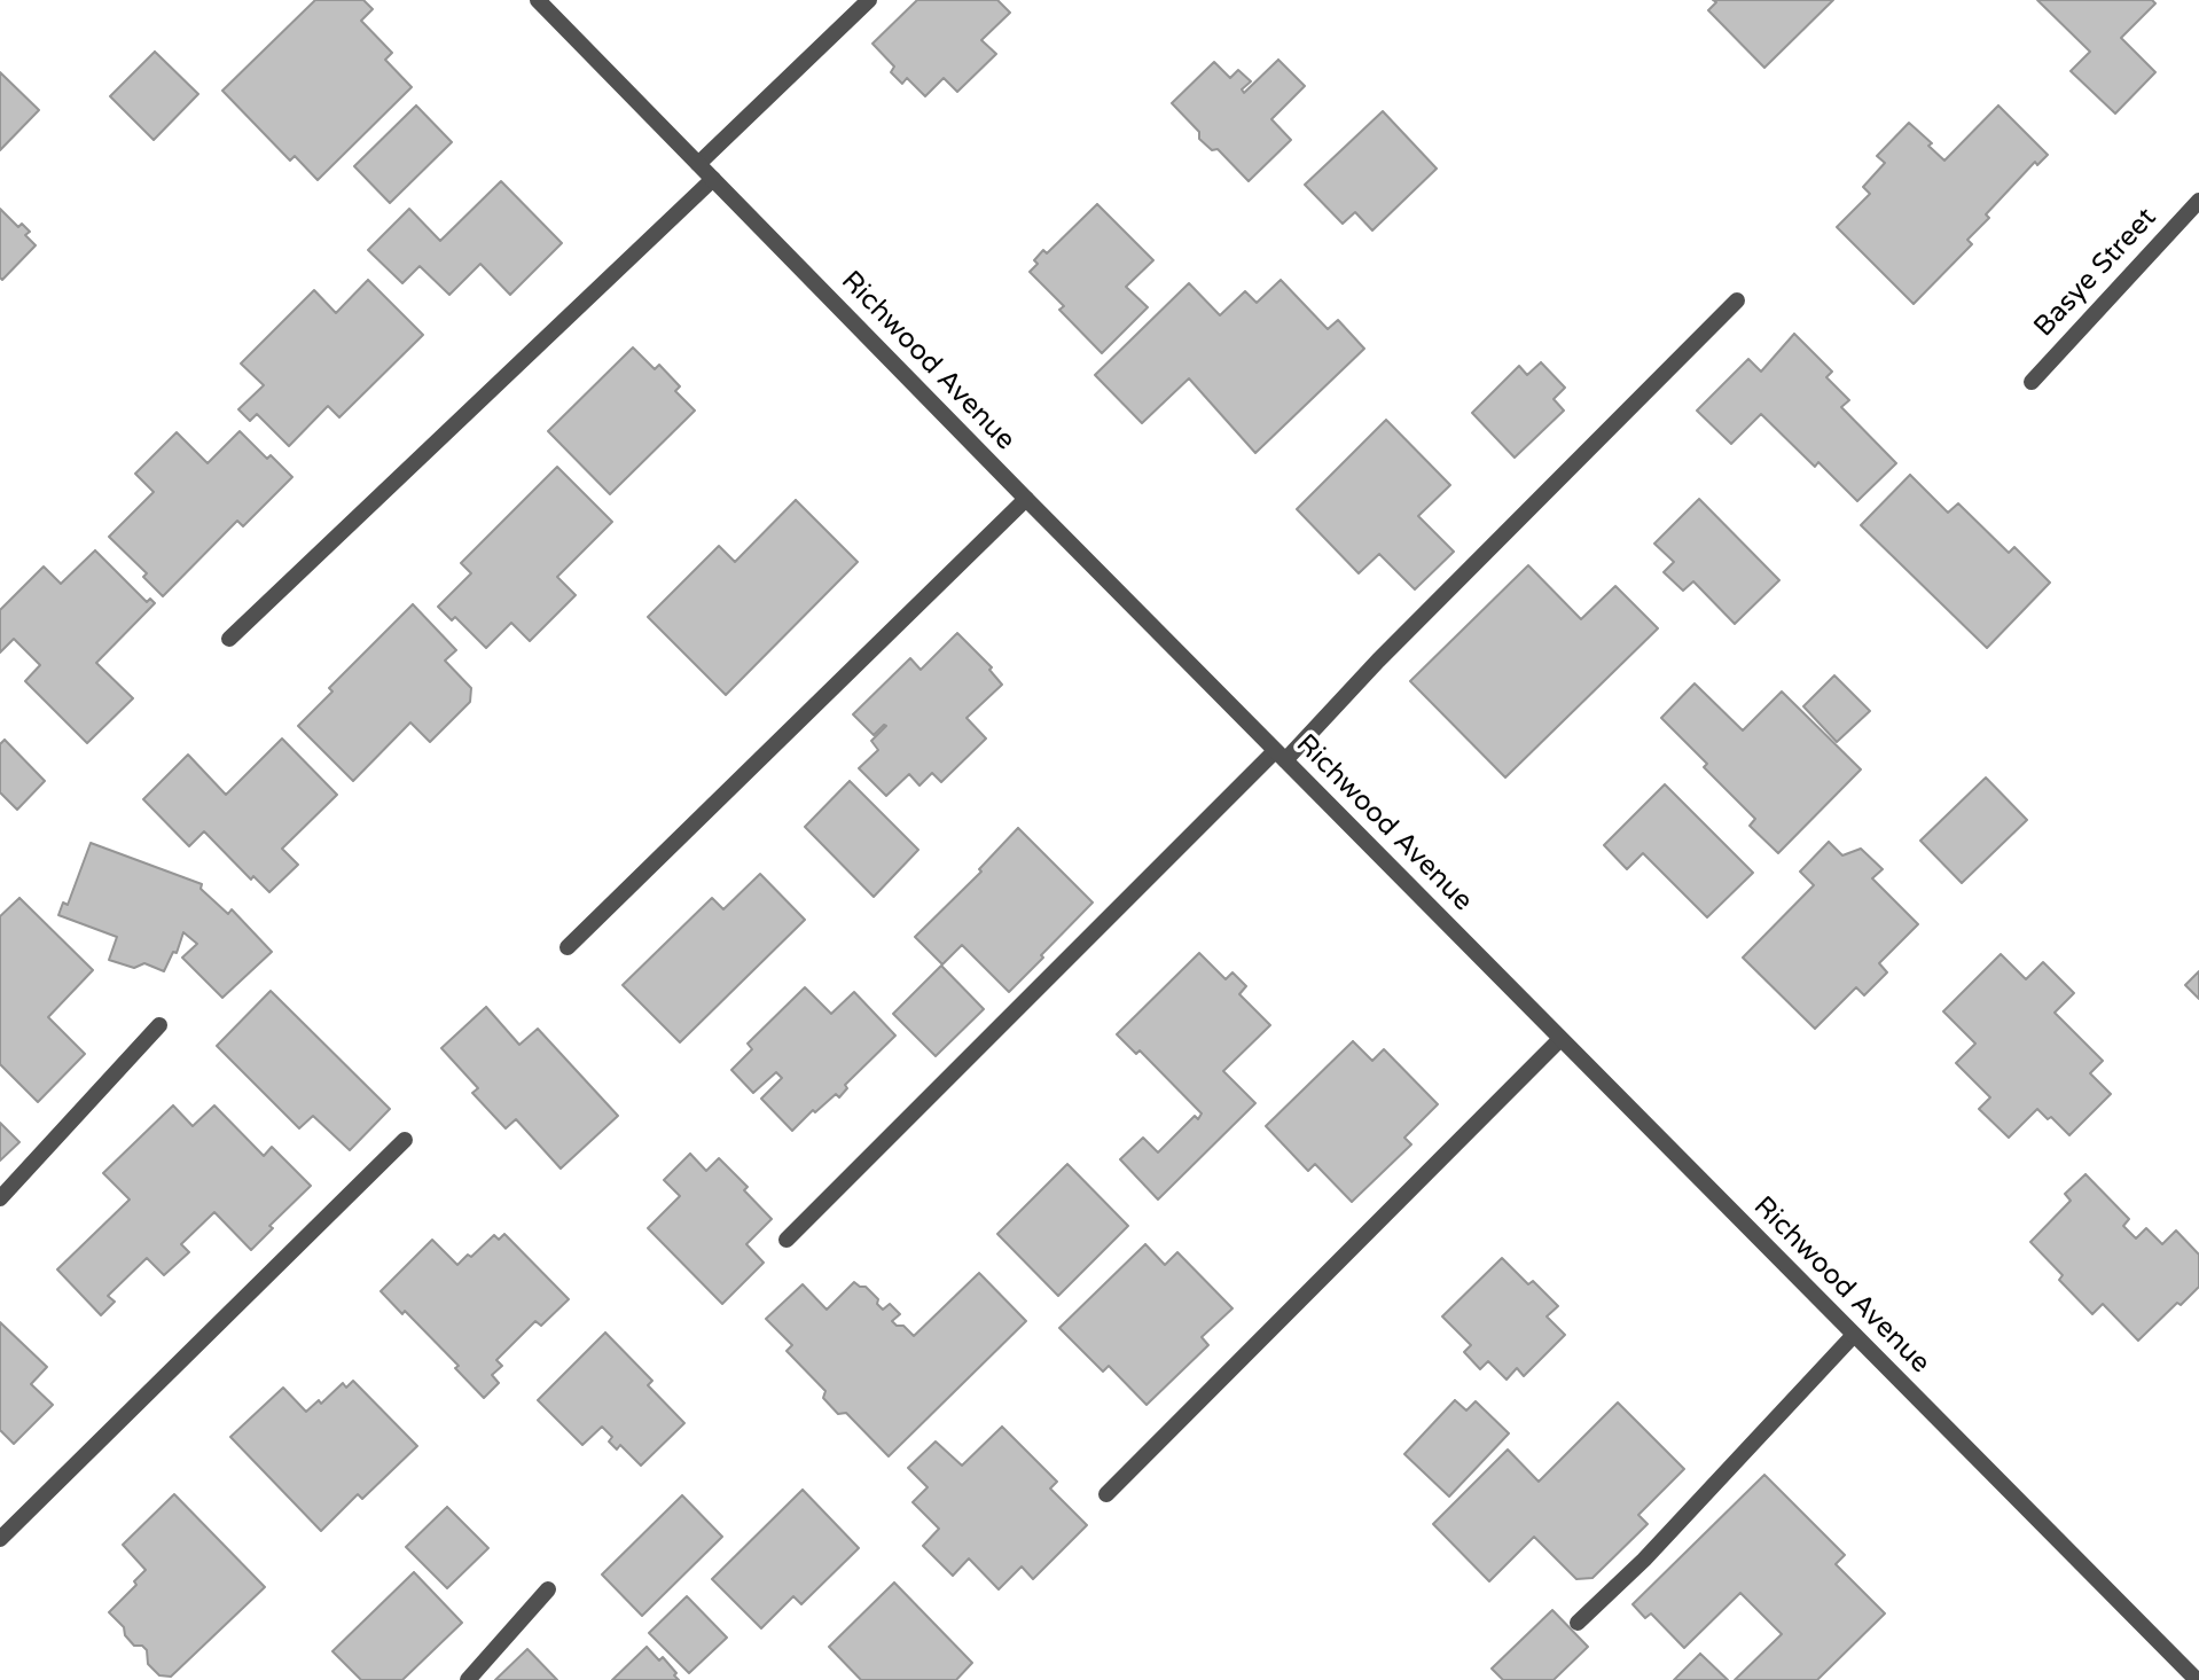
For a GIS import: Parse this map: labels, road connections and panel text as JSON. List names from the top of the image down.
{
  "streets": {
    "street": ["Basye Street", "Richwood Avenue"]
  }
}
